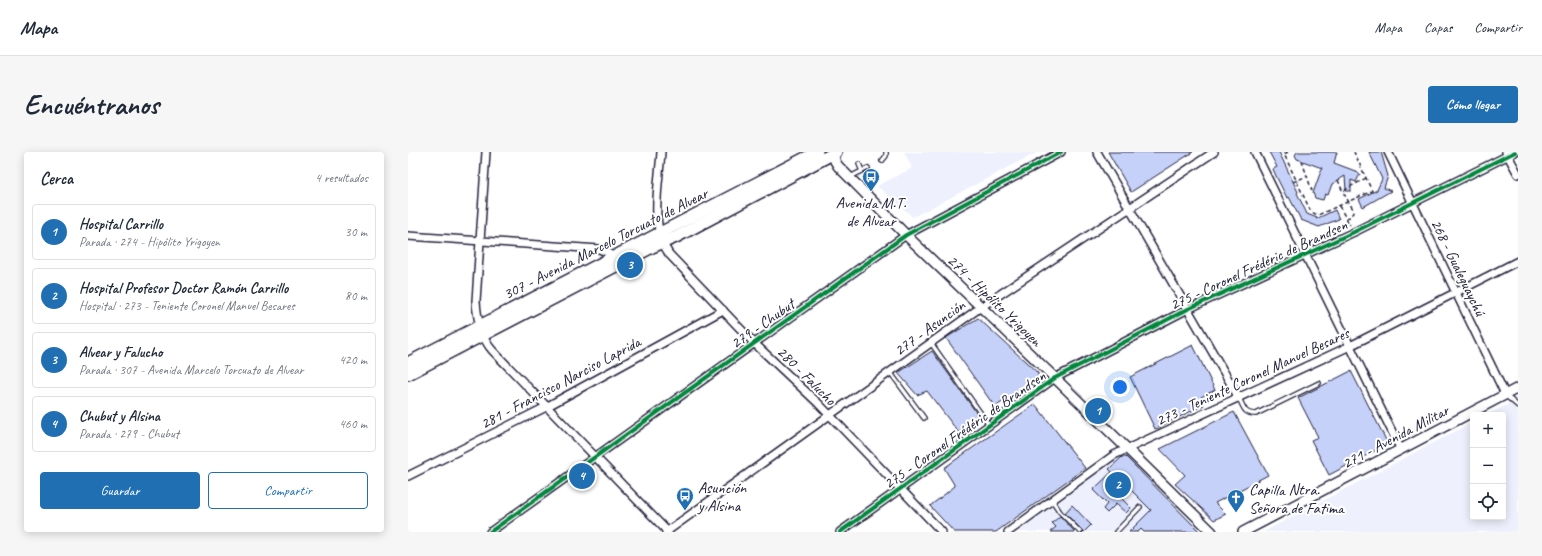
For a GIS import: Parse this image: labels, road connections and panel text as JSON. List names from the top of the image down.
{
  "streets": {
    "main road": ["307 - Avenida Marcelo Torcuato de Alvear"],
    "street": [
      "275 - Coronel Frédéric de Brandsen",
      "268 - Gualeguaychú",
      "274 - Hipólito Yrigoyen",
      "279 - Chubut",
      "277 - Asunción",
      "280 - Falucho",
      "273 - Teniente Coronel Manuel Besares",
      "281 - Francisco Narciso Laprida",
      "271 - Avenida Militar"
    ]
  },
  "crossings": [
    ["307 - Avenida Marcelo Torcuato de Alvear", "274 - Hipólito Yrigoyen"],
    ["307 - Avenida Marcelo Torcuato de Alvear", "280 - Falucho"],
    ["275 - Coronel Frédéric de Brandsen", "268 - Gualeguaychú"],
    ["275 - Coronel Frédéric de Brandsen", "274 - Hipólito Yrigoyen"],
    ["275 - Coronel Frédéric de Brandsen", "280 - Falucho"],
    ["268 - Gualeguaychú", "273 - Teniente Coronel Manuel Besares"],
    ["268 - Gualeguaychú", "271 - Avenida Militar"],
    ["274 - Hipólito Yrigoyen", "279 - Chubut"],
    ["274 - Hipólito Yrigoyen", "277 - Asunción"],
    ["274 - Hipólito Yrigoyen", "273 - Teniente Coronel Manuel Besares"],
    ["279 - Chubut", "280 - Falucho"],
    ["277 - Asunción", "280 - Falucho"],
    ["280 - Falucho", "281 - Francisco Narciso Laprida"]
  ],
  "places": {
    "bus stop": ["Avenida M.T. de Alvear", "Asunción y Alsina"],
    "church": ["Capilla Ntra. Señora de Fatima"]
  },
  "page": {
    "header": "Mapa",
    "nav": ["Mapa", "Capas", "Compartir"],
    "buttons": [
      "Cómo llegar",
      ["Guardar", "Compartir"]
    ],
    "title": "Encuéntranos",
    "heading": ["Cerca", "4 resultados"],
    "list": [
      {
        "mark": "1",
        "name": "Hospital Carrillo",
        "note": "Parada · 274 - Hipólito Yrigoyen",
        "value": "30 m"
      },
      {
        "mark": "2",
        "name": "Hospital Profesor Doctor Ramón Carrillo",
        "note": "Hospital · 273 - Teniente Coronel Manuel Besares",
        "value": "80 m"
      },
      {
        "mark": "3",
        "name": "Alvear y Falucho",
        "note": "Parada · 307 - Avenida Marcelo Torcuato de Alvear",
        "value": "420 m"
      },
      {
        "mark": "4",
        "name": "Chubut y Alsina",
        "note": "Parada · 279 - Chubut",
        "value": "460 m"
      }
    ],
    "pins": [
      "3",
      "1",
      "4",
      "2"
    ],
    "map_buttons": ["+", "−"]
  }
}
